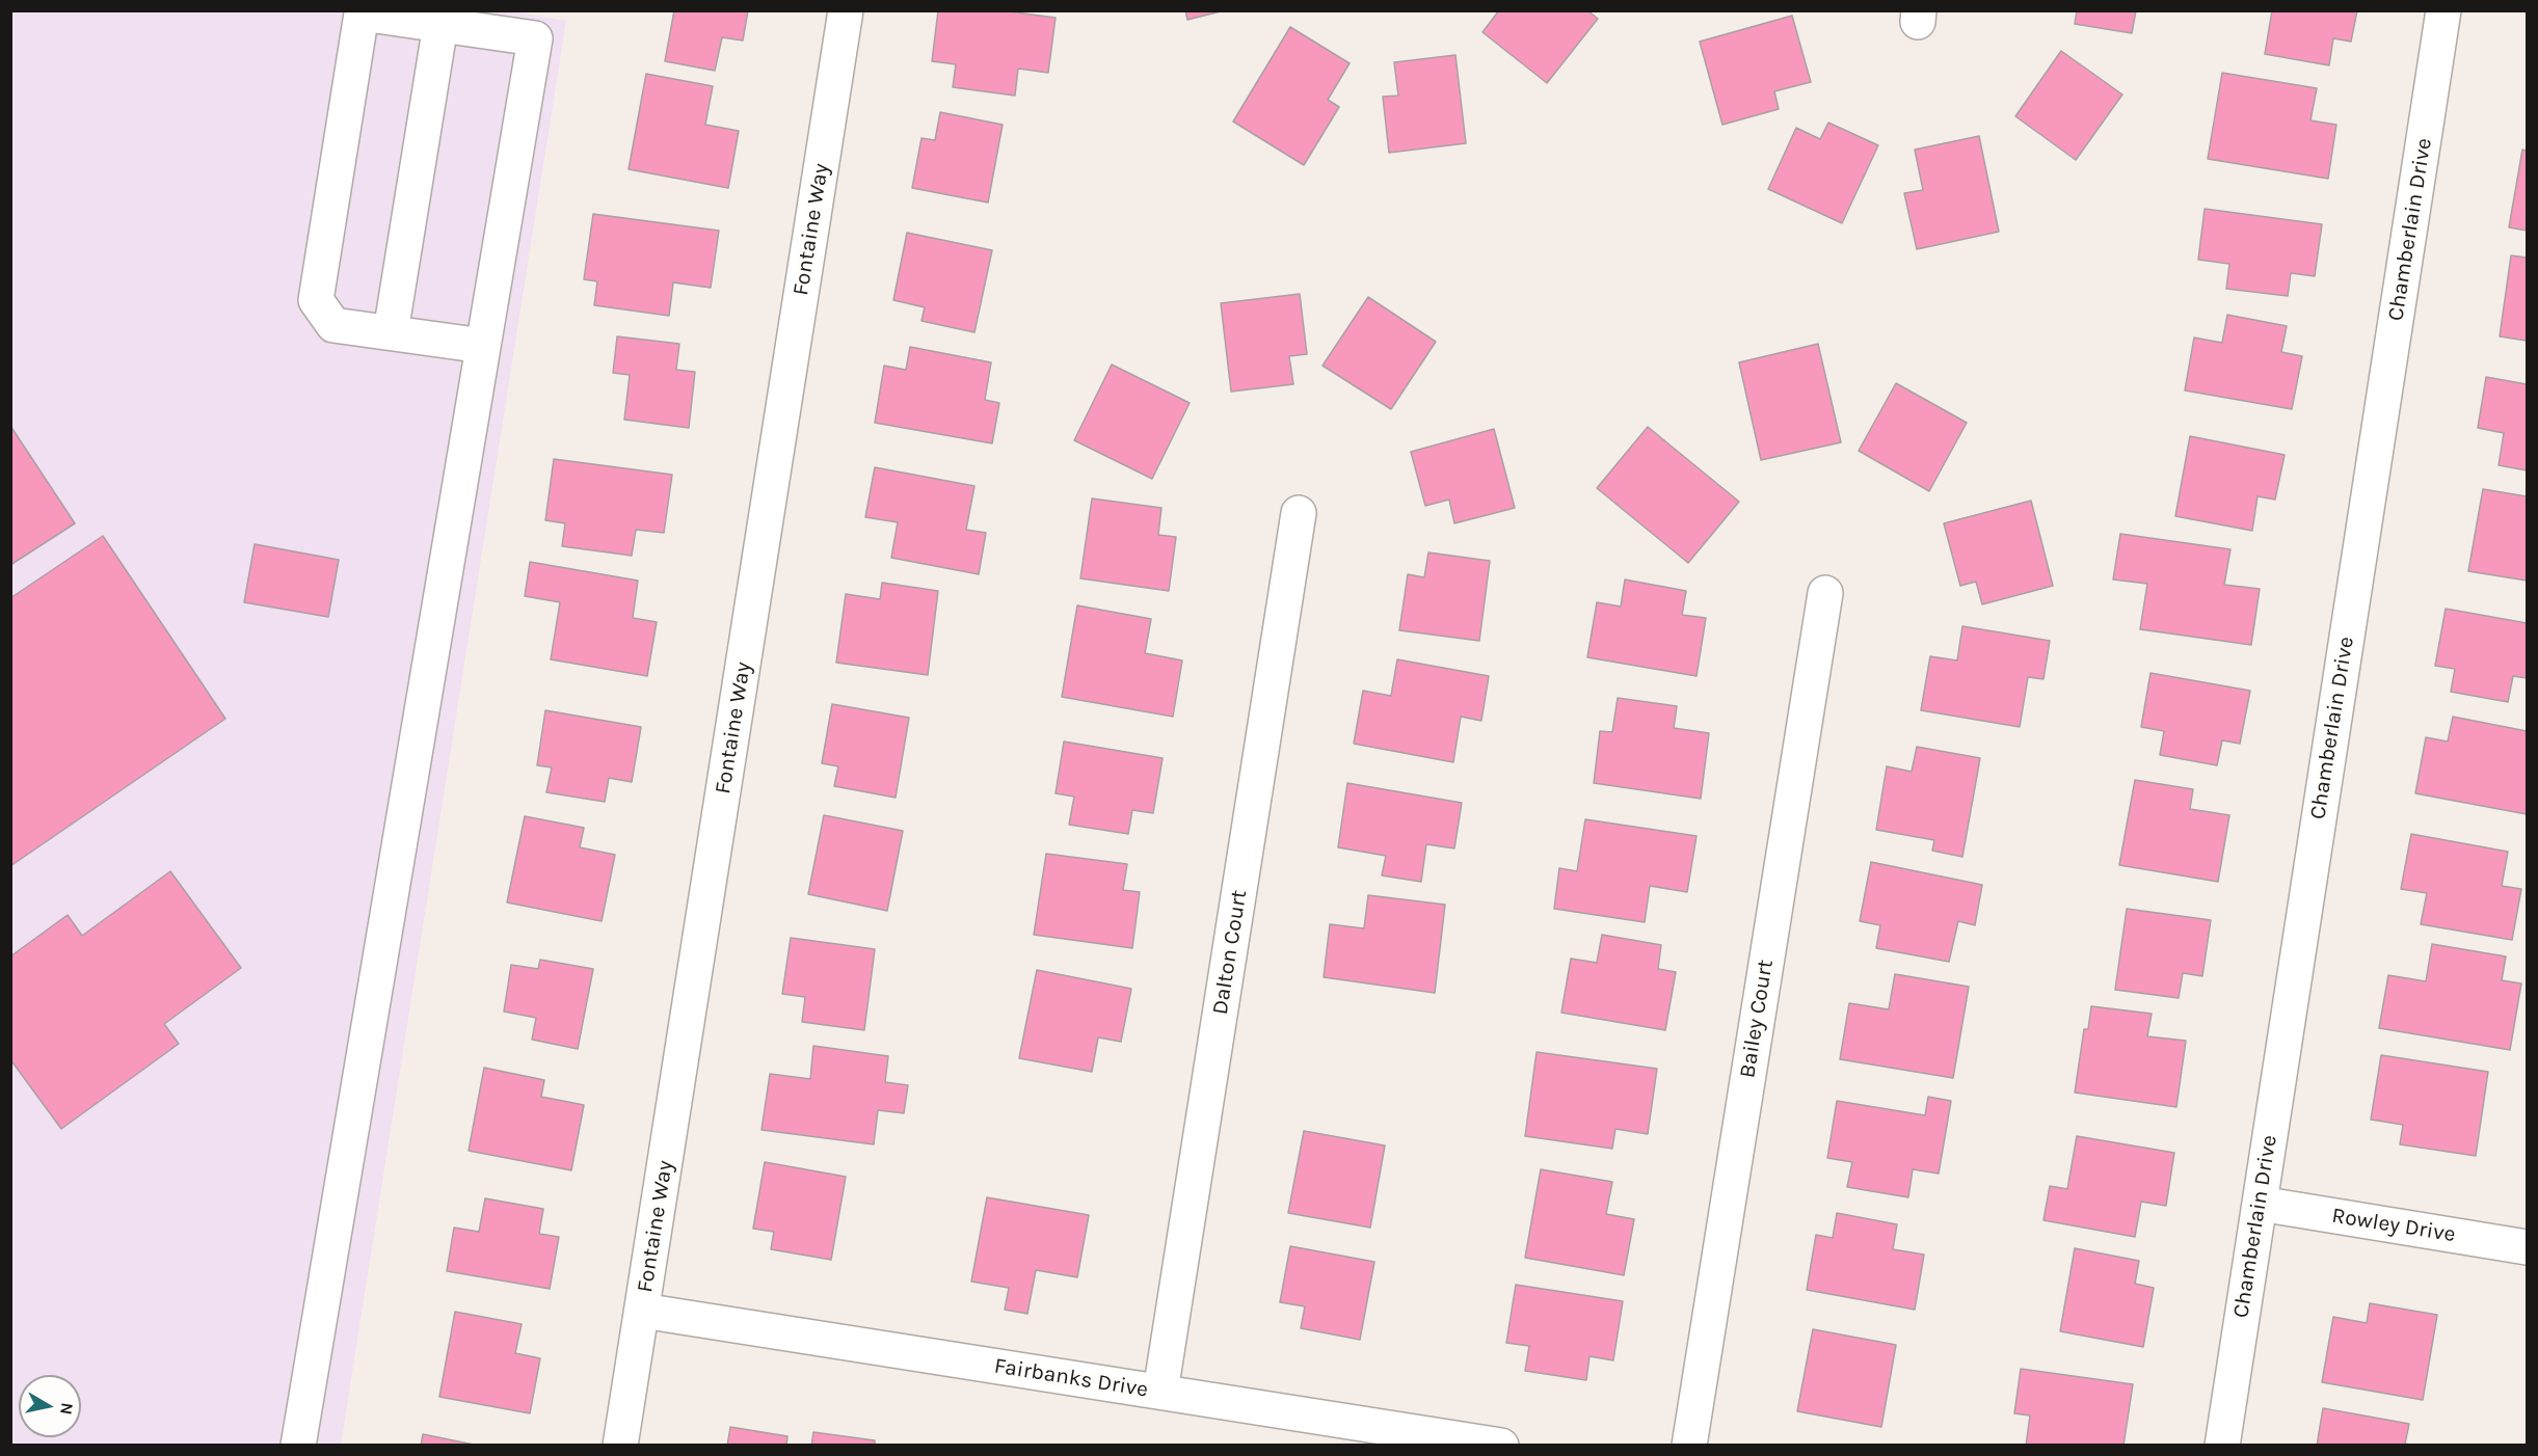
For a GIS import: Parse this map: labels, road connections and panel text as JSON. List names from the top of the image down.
{
  "streets": {
    "street": [
      "Fontaine Way",
      "Chamberlain Drive",
      "Dalton Court",
      "Bailey Court",
      "Rowley Drive",
      "Fairbanks Drive"
    ]
  },
  "crossings": [
    ["Fontaine Way", "Fairbanks Drive"],
    ["Chamberlain Drive", "Rowley Drive"],
    ["Dalton Court", "Fairbanks Drive"]
  ],
  "north": "right"
}
